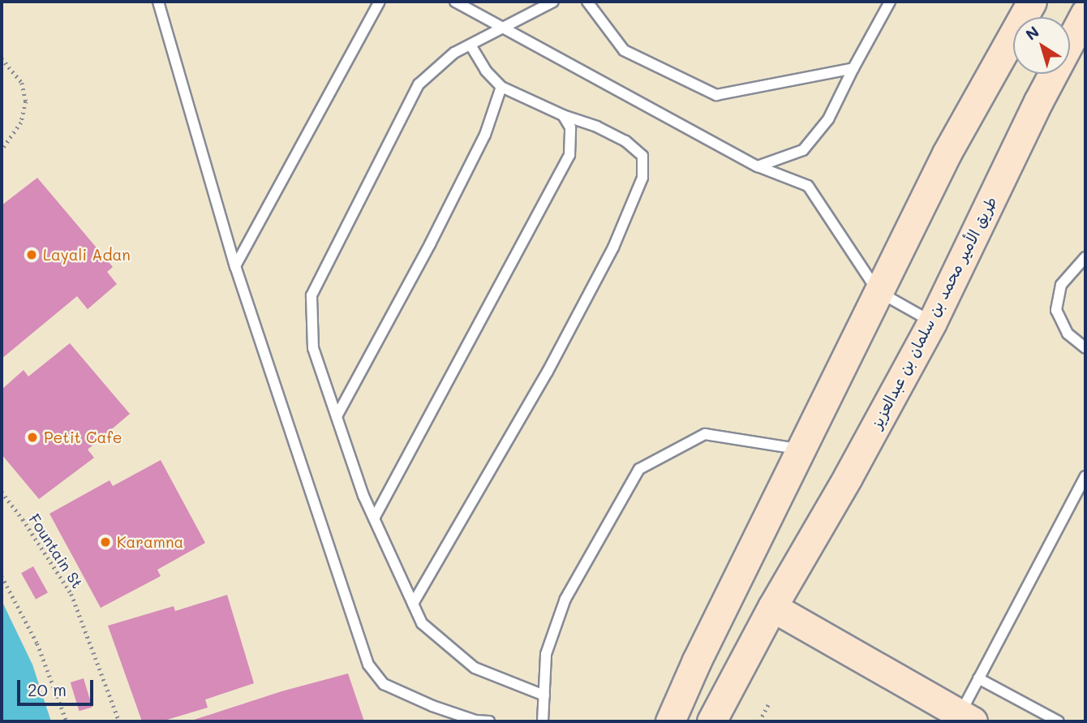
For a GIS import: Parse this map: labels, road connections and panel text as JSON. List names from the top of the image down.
{
  "streets": {
    "street": ["طريق الأمير محمد بن سلمان بن عبدالعزيز"],
    "path": ["Fountain St"]
  },
  "places": ["Layali Adan", "Petit Cafe", "Karamna"],
  "scale_bar": "20 m",
  "north": "top left"
}
